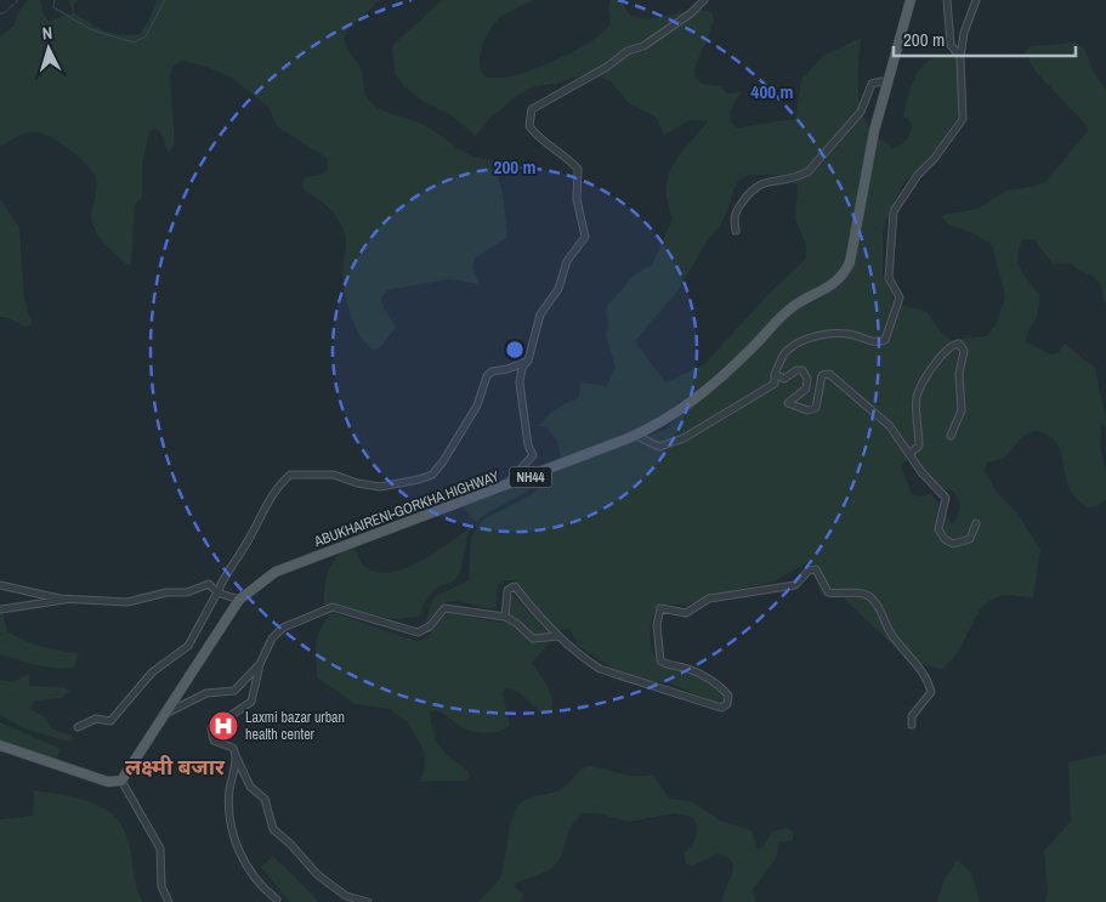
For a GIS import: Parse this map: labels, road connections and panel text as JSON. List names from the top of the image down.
{
  "streets": {
    "main road": ["NH44", "ABUKHAIRENI-GORKHA HIGHWAY"]
  },
  "districts": ["लक्ष्मी बजार"],
  "places": {
    "hospital": ["Laxmi bazar urban health center"]
  },
  "scale_bar": "200 m",
  "north": "top",
  "rings": ["400 m", "200 m"]
}
